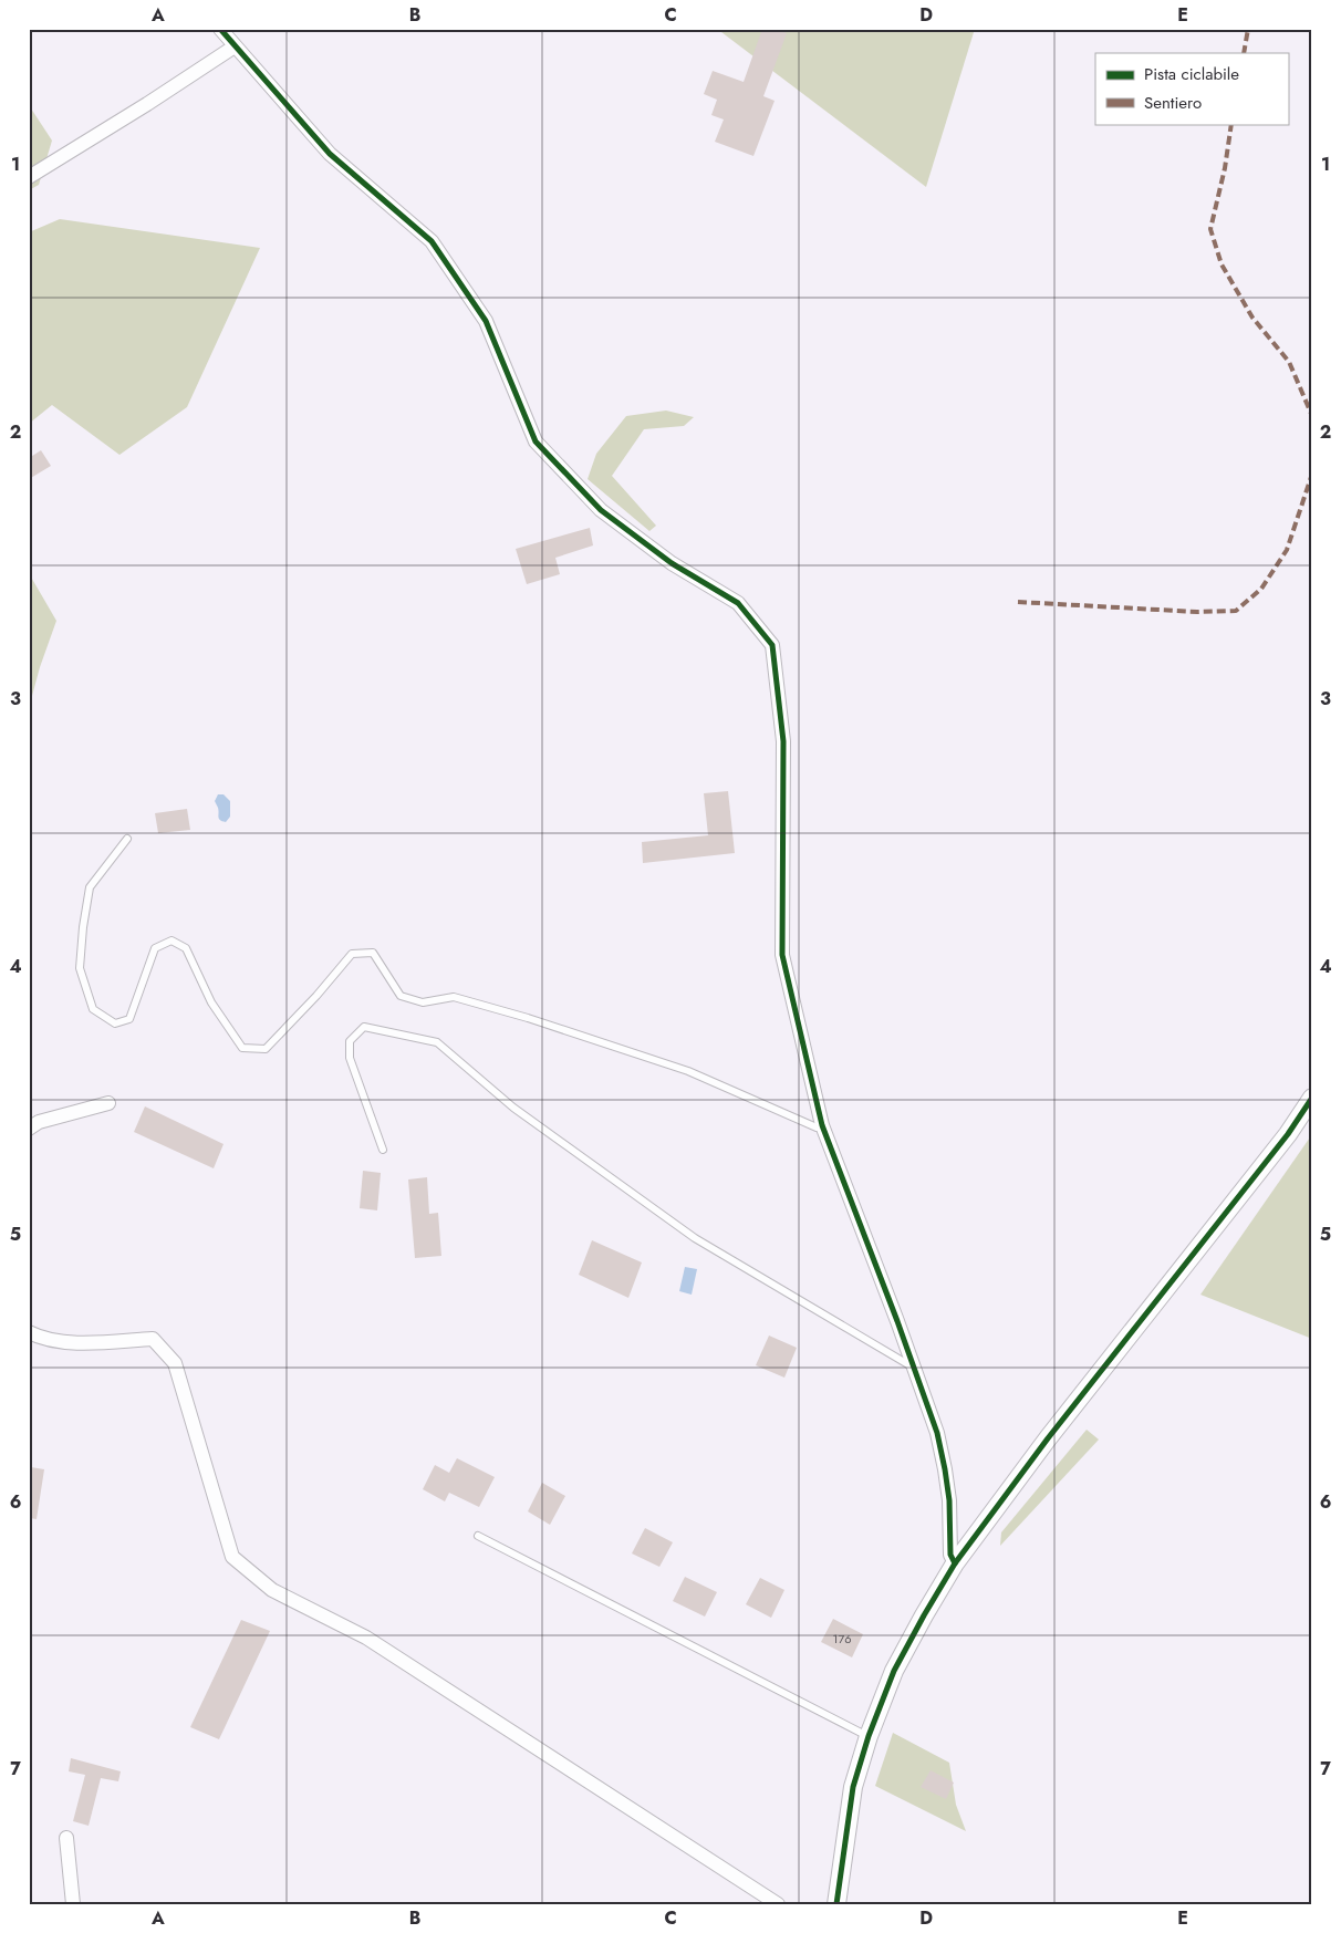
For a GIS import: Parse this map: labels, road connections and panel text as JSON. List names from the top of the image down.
{
  "house_numbers": ["176"],
  "legend": ["Pista ciclabile", "Sentiero"],
  "grid": {
    "columns": [
      "A",
      "B",
      "C",
      "D",
      "E"
    ],
    "rows": [
      "1",
      "2",
      "3",
      "4",
      "5",
      "6",
      "7"
    ]
  }
}
